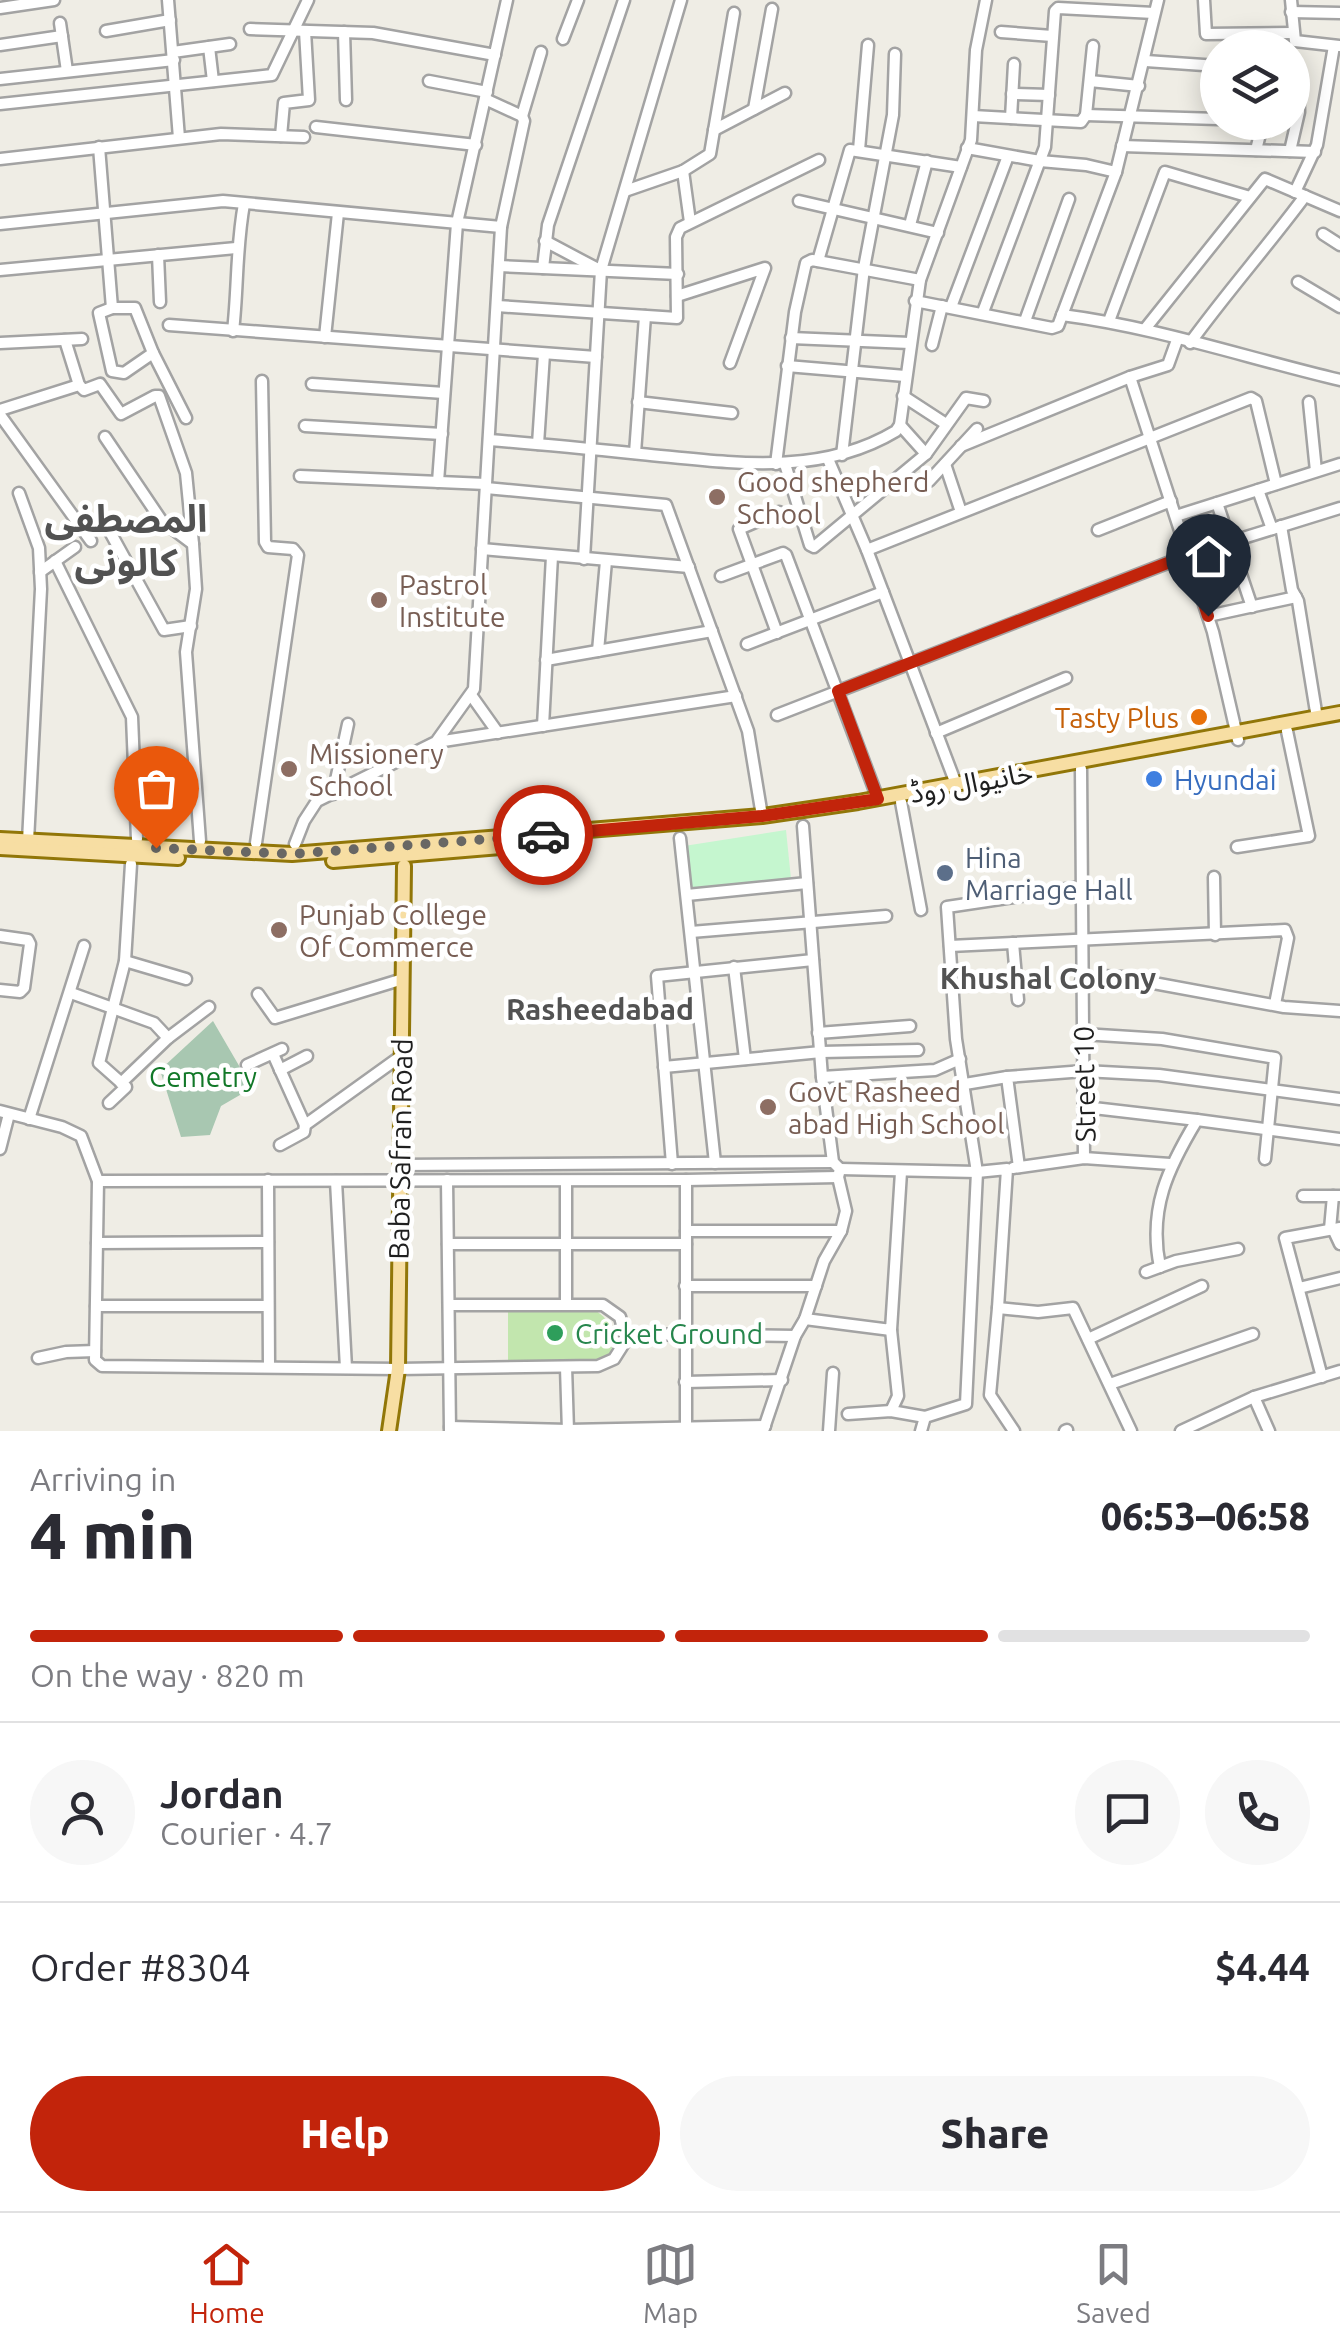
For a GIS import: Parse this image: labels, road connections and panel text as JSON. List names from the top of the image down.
{
  "streets": {
    "main road": ["خانیوال روڈ", "Baba Safran Road"],
    "street": ["Street 10"]
  },
  "crossings": [
    ["خانیوال روڈ", "Street 10"]
  ],
  "districts": ["المصطفی کالونی", "Khushal Colony", "Rasheedabad"],
  "parks": ["Cemetry"],
  "places": [
    "Good shepherd School",
    "Pastrol Institute",
    "Tasty Plus",
    "Missionery School",
    "Hyundai",
    "Hina Marriage Hall",
    "Punjab College Of Commerce",
    "Govt Rasheed abad High School",
    "Cricket Ground"
  ],
  "page": {
    "heading": ["4 min", "Arriving in", "06:53–06:58"],
    "panel": [
      "Jordan",
      "Courier · 4.7",
      "Order #8304",
      "$4.44"
    ],
    "bar": "On the way · 820 m",
    "buttons": ["Help", "Share"],
    "tabs": ["Home", "Map", "Saved"]
  }
}
